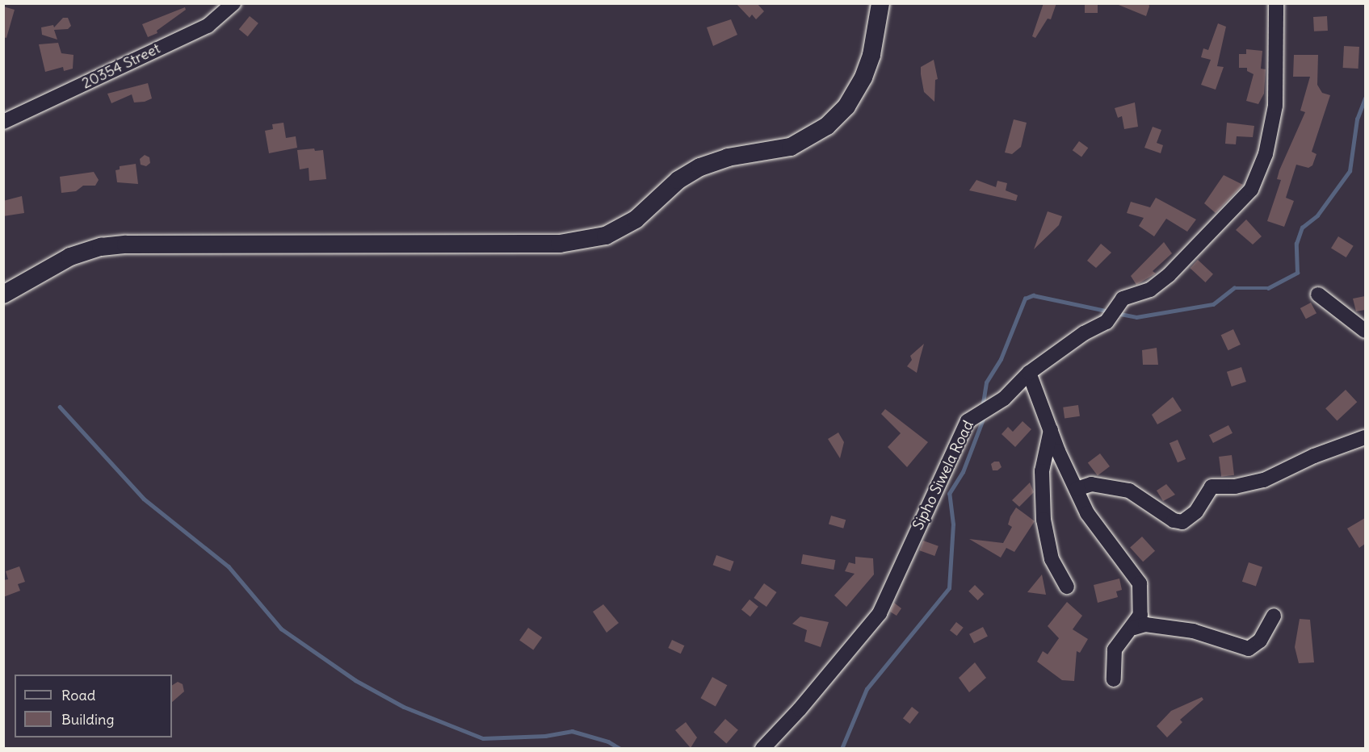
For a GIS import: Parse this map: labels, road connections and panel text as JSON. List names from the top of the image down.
{
  "streets": {
    "street": ["20354 Street", "Sipho Siwela Road"]
  },
  "legend": ["Road", "Building"]
}
